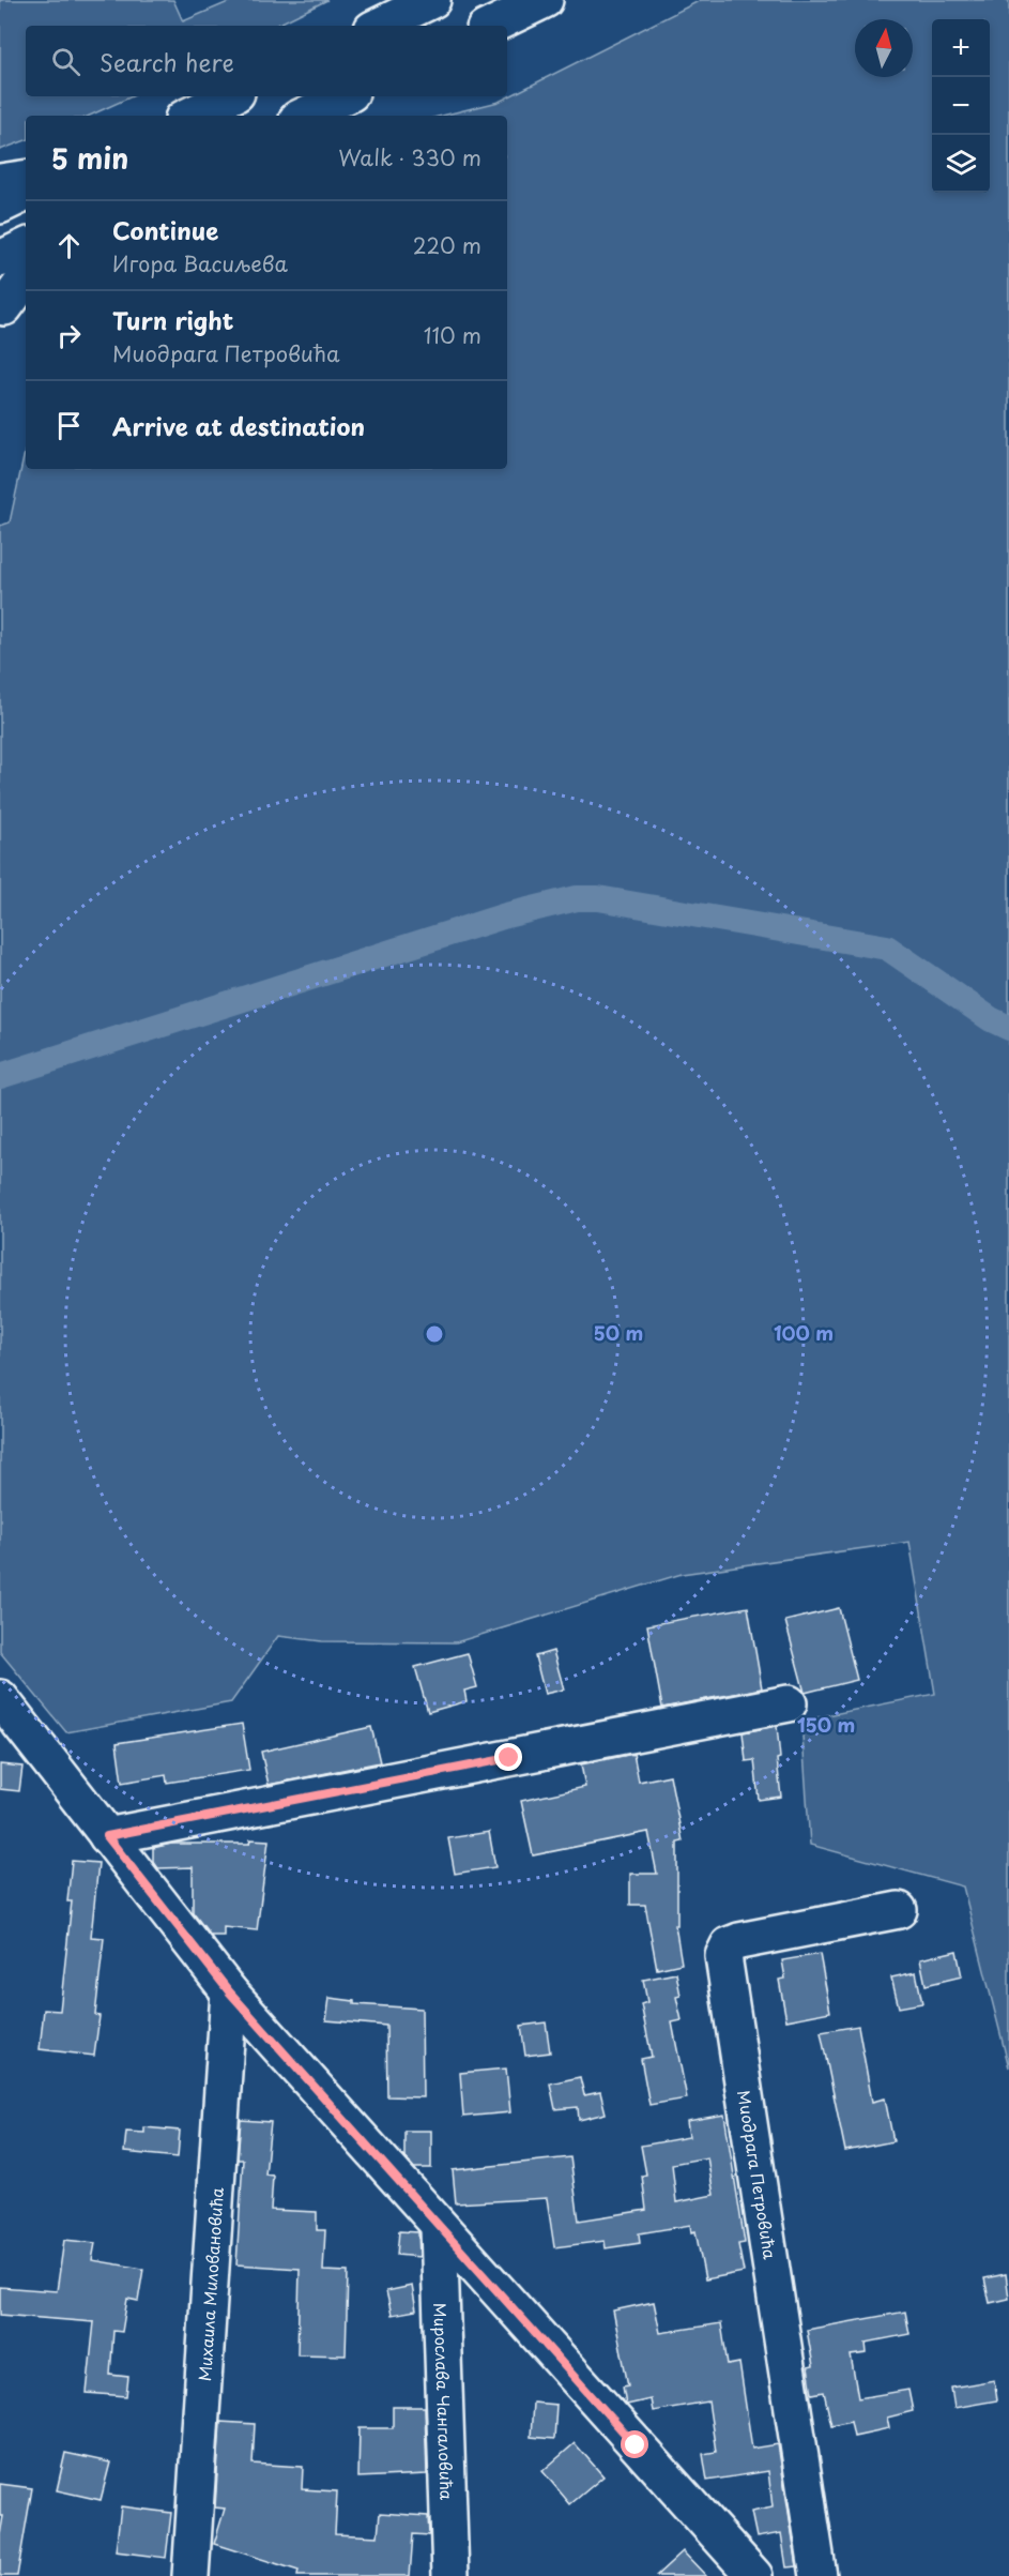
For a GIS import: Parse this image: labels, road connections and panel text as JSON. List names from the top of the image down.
{
  "streets": {
    "street": ["Миодрага Петровића", "Михаила Миловановића", "Мирослава Чангаловића"]
  },
  "north": "top",
  "page": {
    "map_buttons": ["+", "−"],
    "search": "Search here",
    "heading": ["5 min", "Walk · 330 m"],
    "list": [
      ["Continue", "Игора Васиљева", "220 m"],
      ["Turn right", "Миодрага Петровића", "110 m"],
      "Arrive at destination"
    ]
  },
  "rings": ["50 m", "100 m", "150 m"]
}
